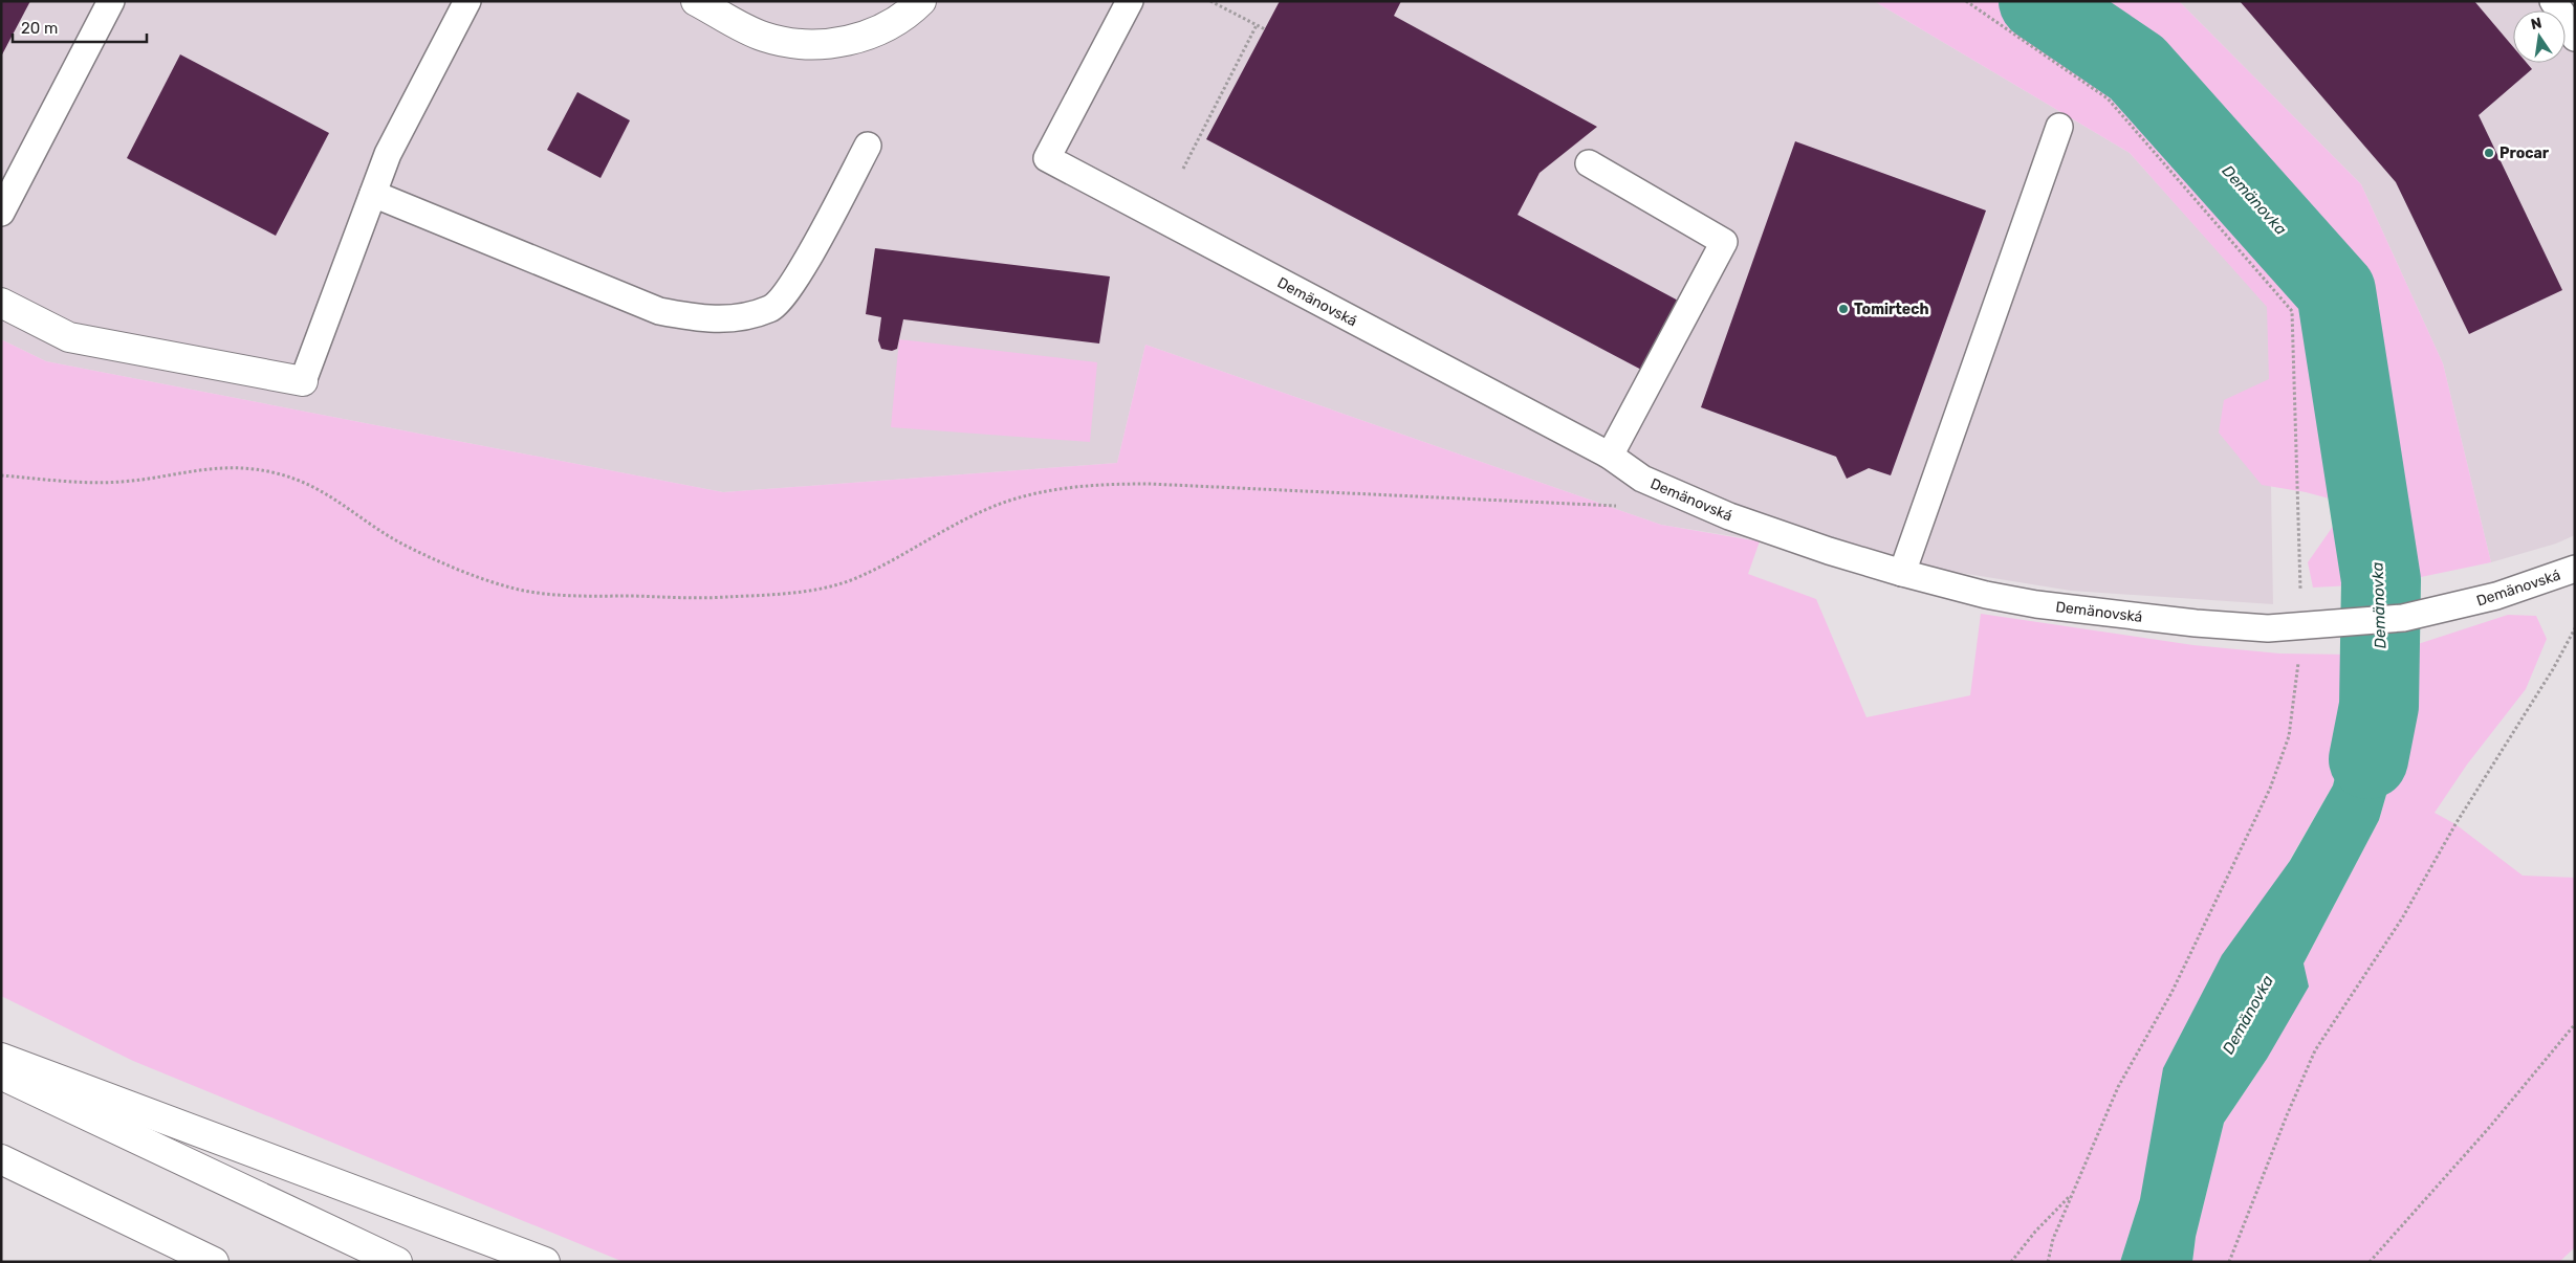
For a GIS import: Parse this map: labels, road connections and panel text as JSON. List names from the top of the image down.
{
  "streets": {
    "lane": ["Demänovská"]
  },
  "water": ["Demänovka"],
  "places": ["Procar", "Tomirtech"],
  "scale_bar": "20 m",
  "north": "top"
}
